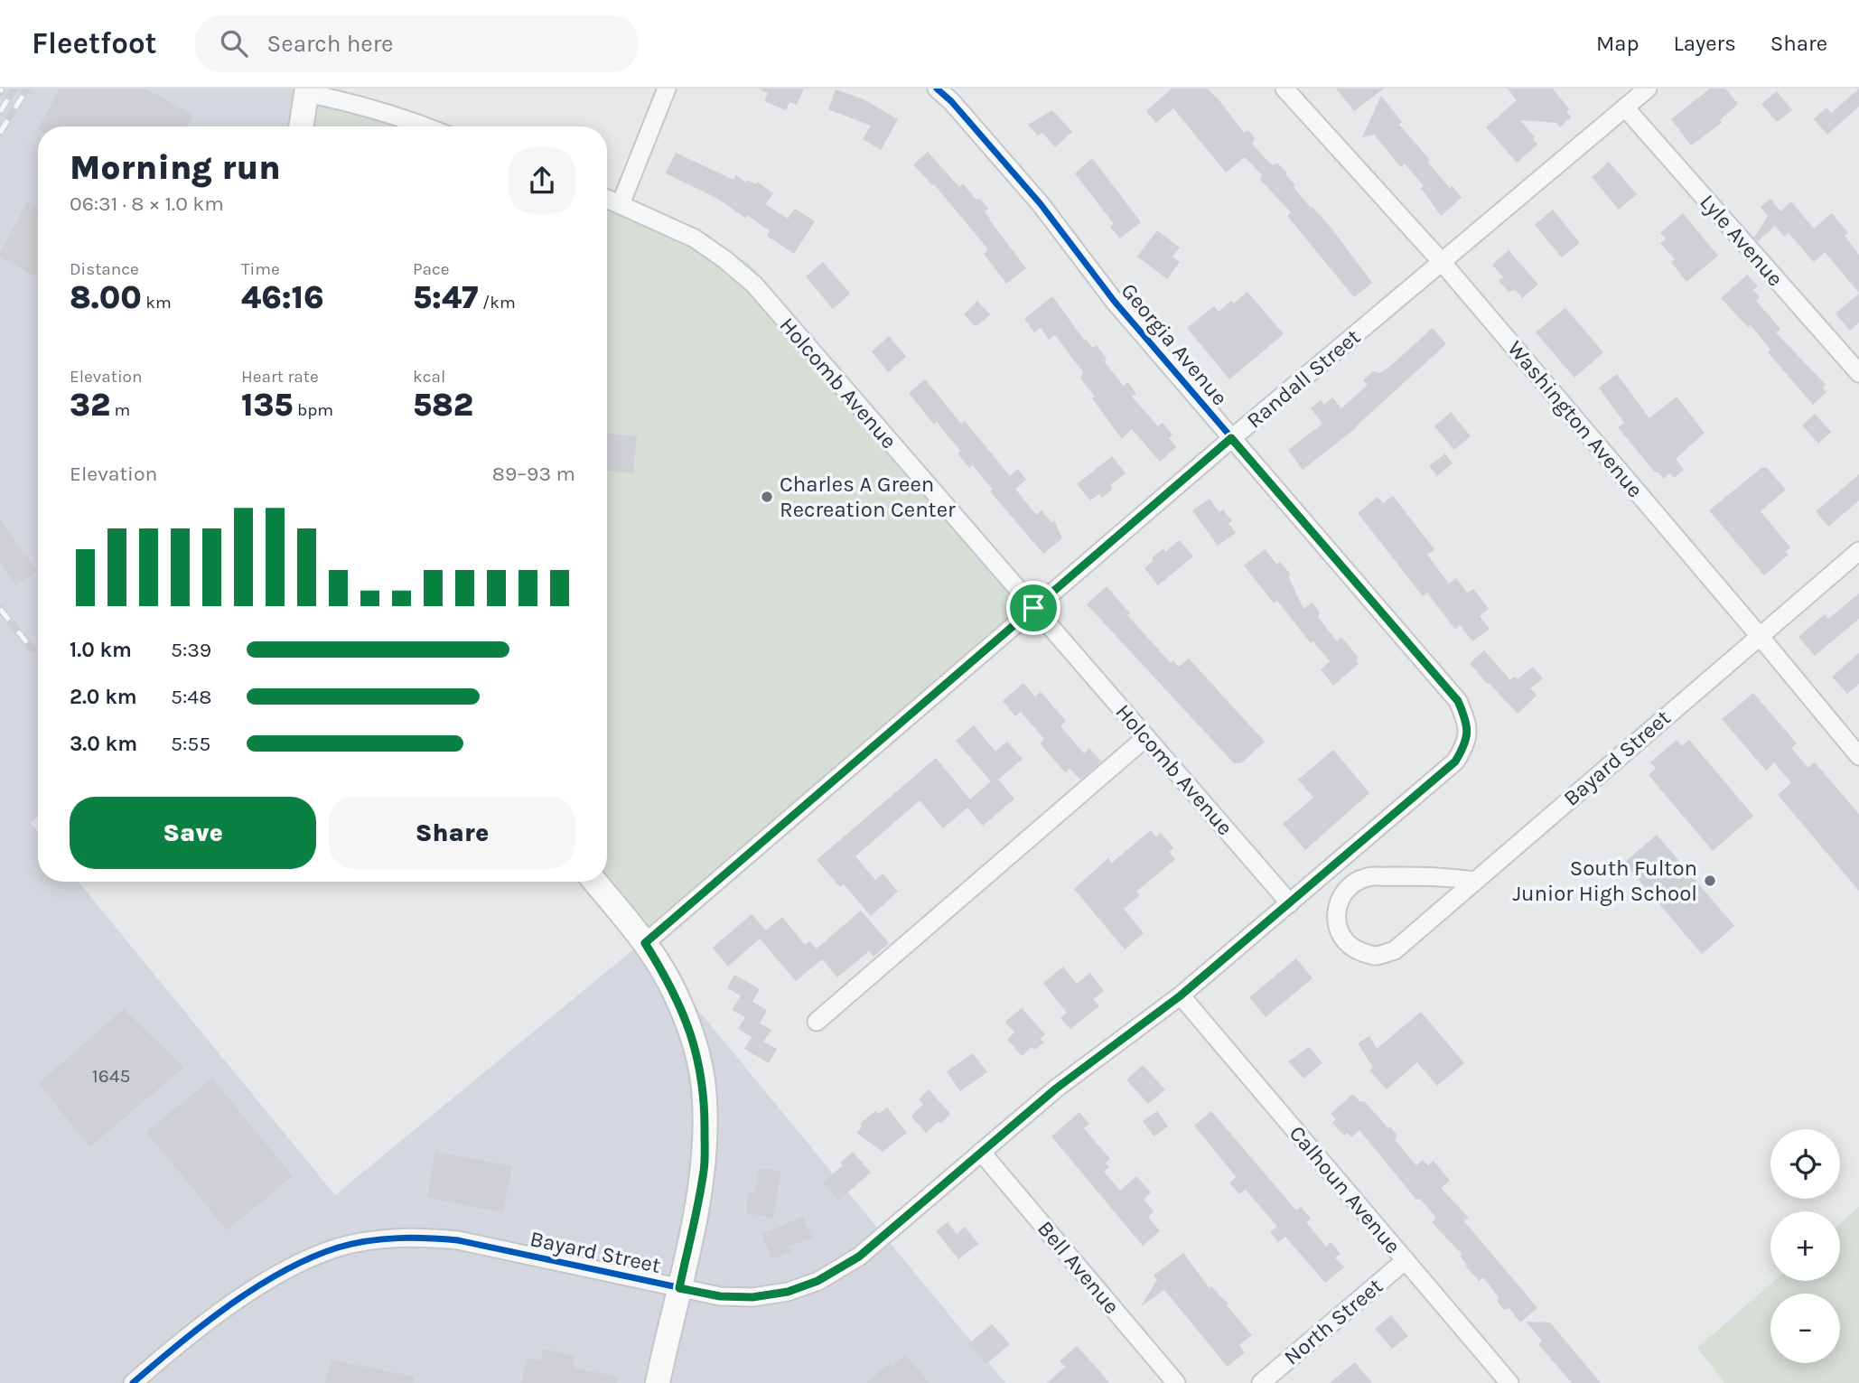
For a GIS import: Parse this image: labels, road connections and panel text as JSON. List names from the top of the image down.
{
  "streets": {
    "street": [
      "Lyle Avenue",
      "Georgia Avenue",
      "Randall Street",
      "Holcomb Avenue",
      "Washington Avenue",
      "Bayard Street",
      "Calhoun Avenue",
      "Bell Avenue",
      "North Street"
    ]
  },
  "crossings": [
    ["Lyle Avenue", "Randall Street"],
    ["Georgia Avenue", "Randall Street"],
    ["Georgia Avenue", "Bayard Street"],
    ["Randall Street", "Holcomb Avenue"],
    ["Randall Street", "Washington Avenue"],
    ["Holcomb Avenue", "Bayard Street"],
    ["Washington Avenue", "Bayard Street"],
    ["Bayard Street", "Calhoun Avenue"],
    ["Bayard Street", "Bell Avenue"],
    ["Calhoun Avenue", "North Street"]
  ],
  "places": ["Charles A Green Recreation Center", "South Fulton Junior High School"],
  "house_numbers": ["1645"],
  "page": {
    "header": "Fleetfoot",
    "search": "Search here",
    "nav": ["Map", "Layers", "Share"],
    "heading": ["Morning run", "06:31 · 8 × 1.0 km"],
    "stats": [
      ["Distance", "8.00 km"],
      ["Time", "46:16"],
      ["Pace", "5:47 /km"],
      ["Elevation", "32 m"],
      ["Heart rate", "135 bpm"],
      ["kcal", "582"]
    ],
    "chart": ["Elevation", "89–93 m"],
    "list": [
      {
        "name": "1.0 km",
        "note": "5:39"
      },
      {
        "name": "2.0 km",
        "note": "5:48"
      },
      {
        "name": "3.0 km",
        "note": "5:55"
      }
    ],
    "buttons": ["Save", "Share"],
    "map_buttons": ["+", "−"]
  }
}
